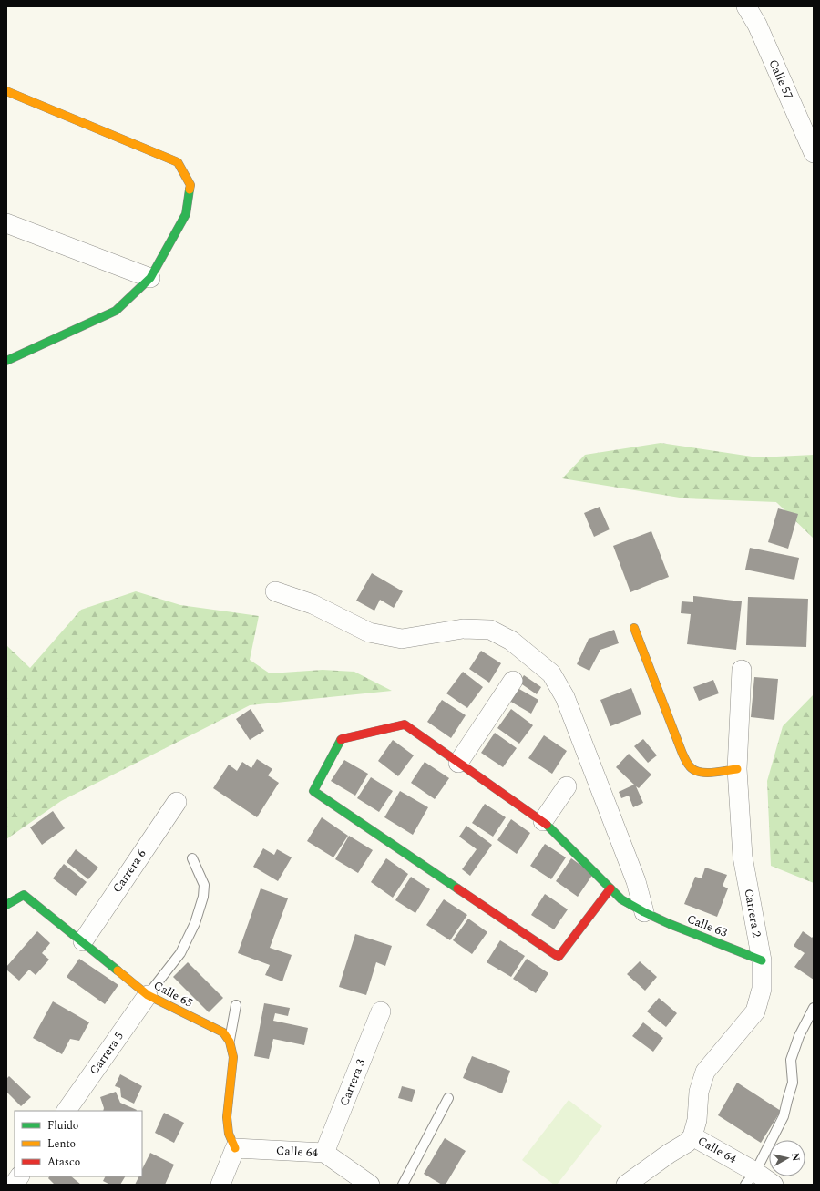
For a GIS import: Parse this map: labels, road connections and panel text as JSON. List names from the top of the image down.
{
  "streets": {
    "street": [
      "Calle 57",
      "Carrera 6",
      "Carrera 2",
      "Calle 63",
      "Calle 65",
      "Carrera 5",
      "Carrera 3",
      "Calle 64"
    ]
  },
  "crossings": [
    ["Carrera 6", "Calle 65"],
    ["Carrera 2", "Calle 63"],
    ["Carrera 2", "Calle 64"],
    ["Calle 65", "Carrera 5"],
    ["Carrera 3", "Calle 64"]
  ],
  "legend": ["Fluido", "Lento", "Atasco"],
  "north": "right"
}
